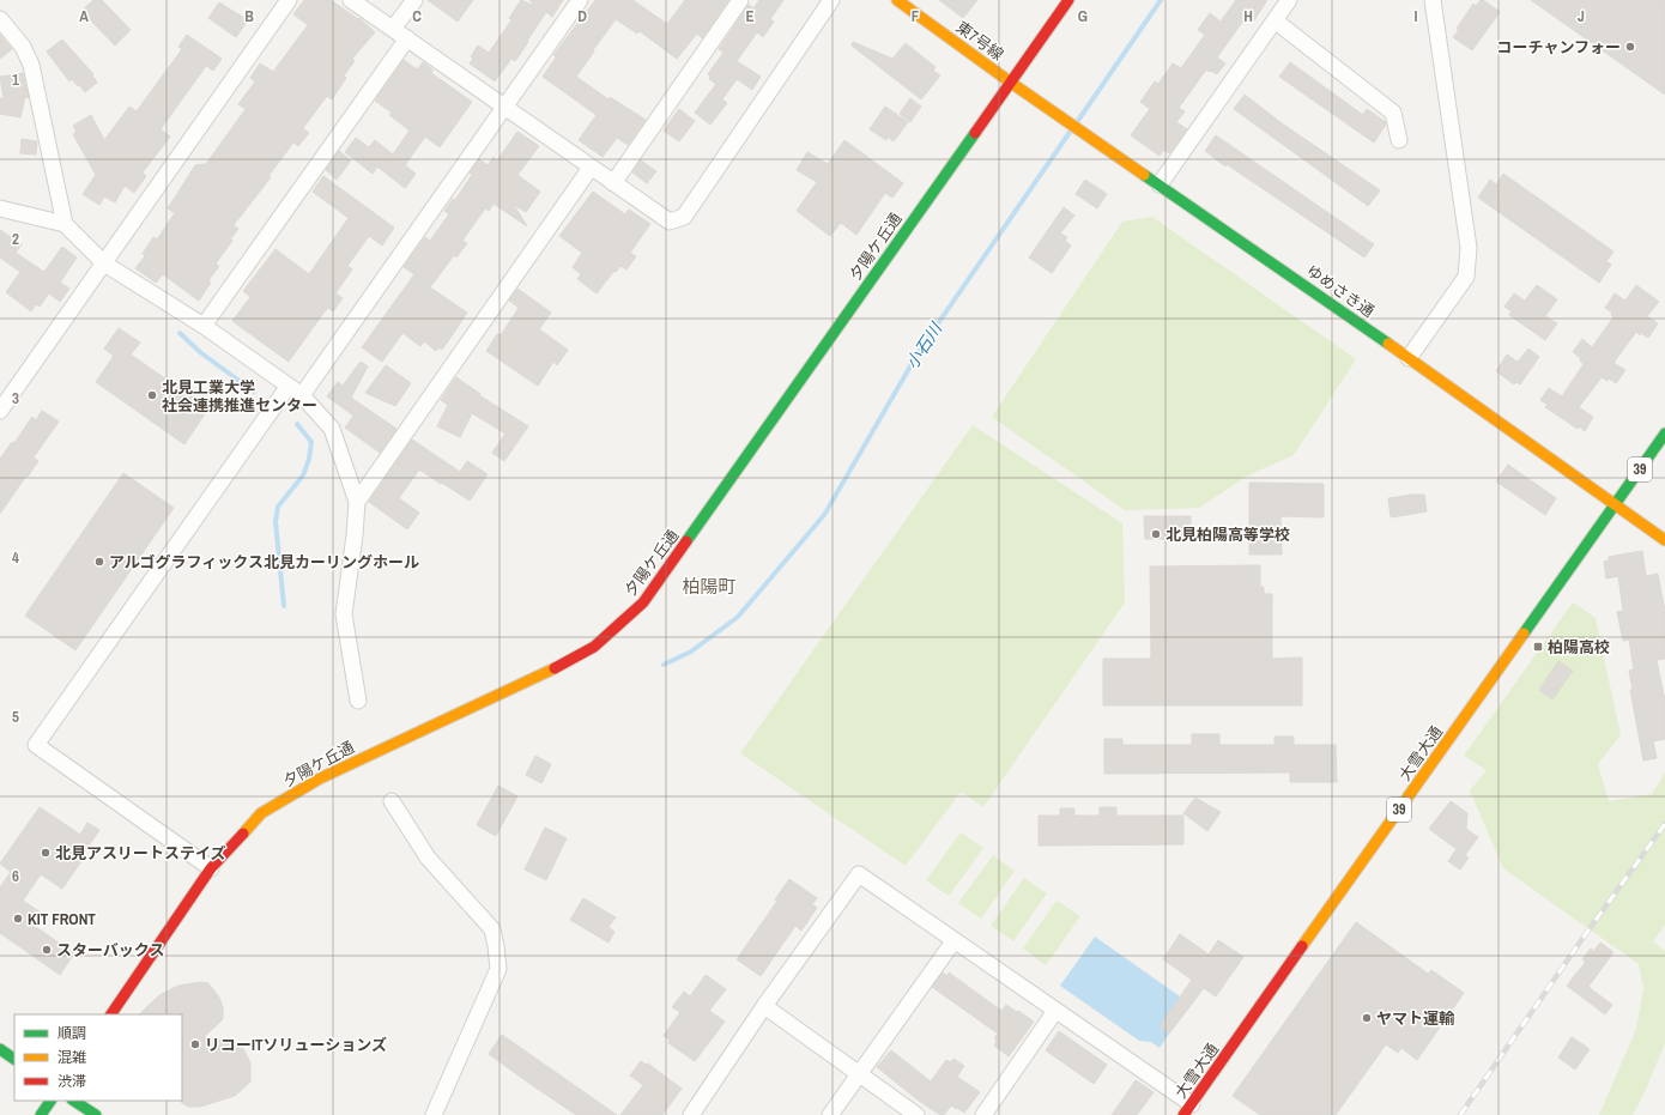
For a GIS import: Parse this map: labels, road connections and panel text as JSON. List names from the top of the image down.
{
  "streets": {
    "main road": [
      "東7号線",
      "夕陽ケ丘通",
      "ゆめさき通",
      "39",
      "大雪大通"
    ]
  },
  "crossings": [
    ["東7号線", "夕陽ケ丘通"],
    ["東7号線", "ゆめさき通"],
    ["ゆめさき通", "大雪大通"]
  ],
  "districts": ["柏陽町"],
  "water": ["小石川"],
  "places": {
    "other": [
      "コーチャンフォー",
      "北見工業大学 社会連携推進センター",
      "北見柏陽高等学校",
      "アルゴグラフィックス北見カーリングホール",
      "北見アスリートステイズ",
      "KIT FRONT",
      "スターバックス",
      "ヤマト運輸",
      "リコーITソリューションズ"
    ],
    "transit": ["柏陽高校"]
  },
  "legend": ["順調", "混雑", "渋滞"],
  "grid": {
    "columns": [
      "A",
      "B",
      "C",
      "D",
      "E",
      "F",
      "G",
      "H",
      "I",
      "J"
    ],
    "rows": [
      "1",
      "2",
      "3",
      "4",
      "5",
      "6"
    ]
  }
}
